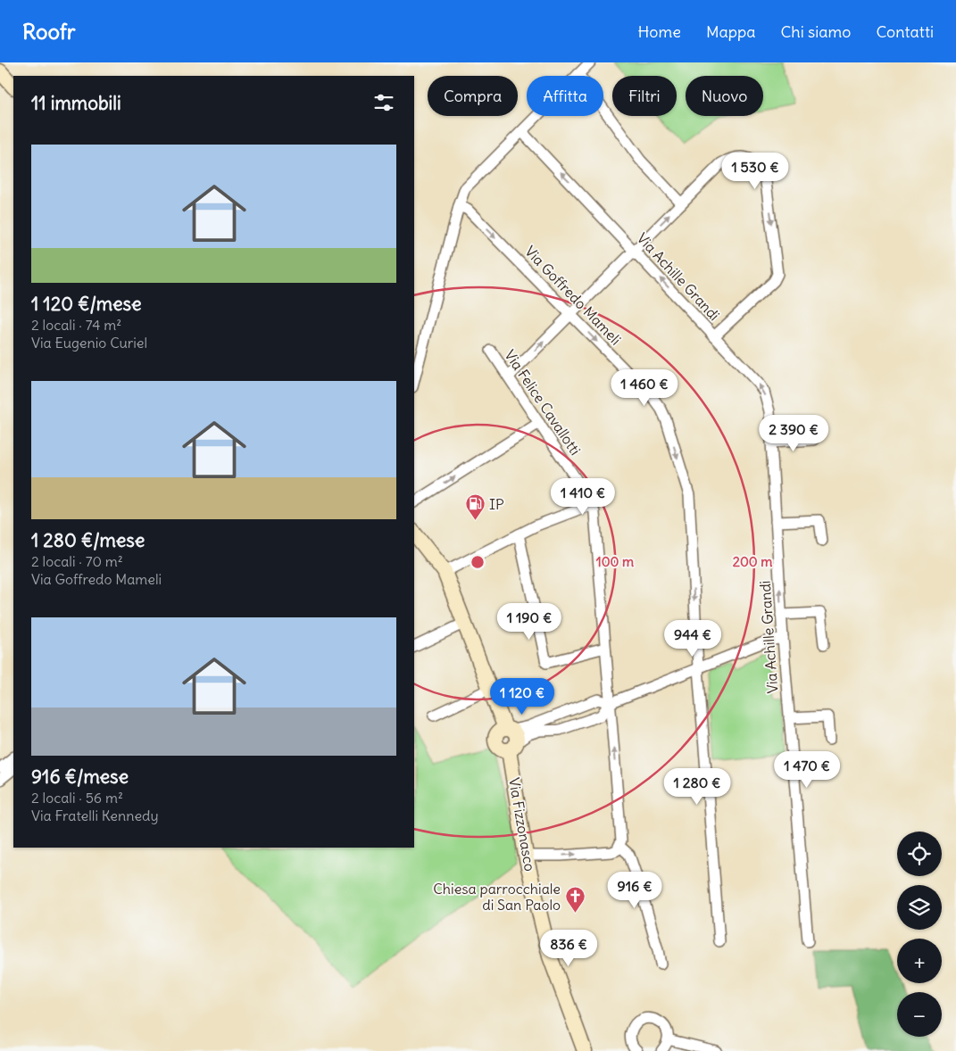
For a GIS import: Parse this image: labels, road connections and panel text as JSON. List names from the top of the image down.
{
  "streets": {
    "main road": ["Via Fizzonasco"],
    "street": ["Via Achille Grandi", "Via Goffredo Mameli", "Via Felice Cavallotti"]
  },
  "one_way": ["Via Goffredo Mameli"],
  "places": {
    "fuel station": ["IP"],
    "church": ["Chiesa parrocchiale di San Paolo"]
  },
  "page": {
    "header": "Roofr",
    "nav": [
      "Home",
      "Mappa",
      "Chi siamo",
      "Contatti"
    ],
    "chip": [
      "Compra",
      "Affitta",
      "Filtri",
      "Nuovo"
    ],
    "heading": "11 immobili",
    "list": [
      {
        "name": "1 120 €/mese",
        "note": "2 locali · 74 m² · Via Eugenio Curiel"
      },
      {
        "name": "1 280 €/mese",
        "note": "2 locali · 70 m² · Via Goffredo Mameli"
      },
      {
        "name": "916 €/mese",
        "note": "2 locali · 56 m² · Via Fratelli Kennedy"
      }
    ],
    "price": [
      "1 530 €",
      "1 460 €",
      "2 390 €",
      "1 410 €",
      "1 190 €",
      "944 €",
      "1 120 €",
      "1 470 €",
      "1 280 €",
      "916 €",
      "836 €"
    ],
    "map_buttons": ["+", "−"]
  },
  "rings": ["100 m", "200 m"]
}
